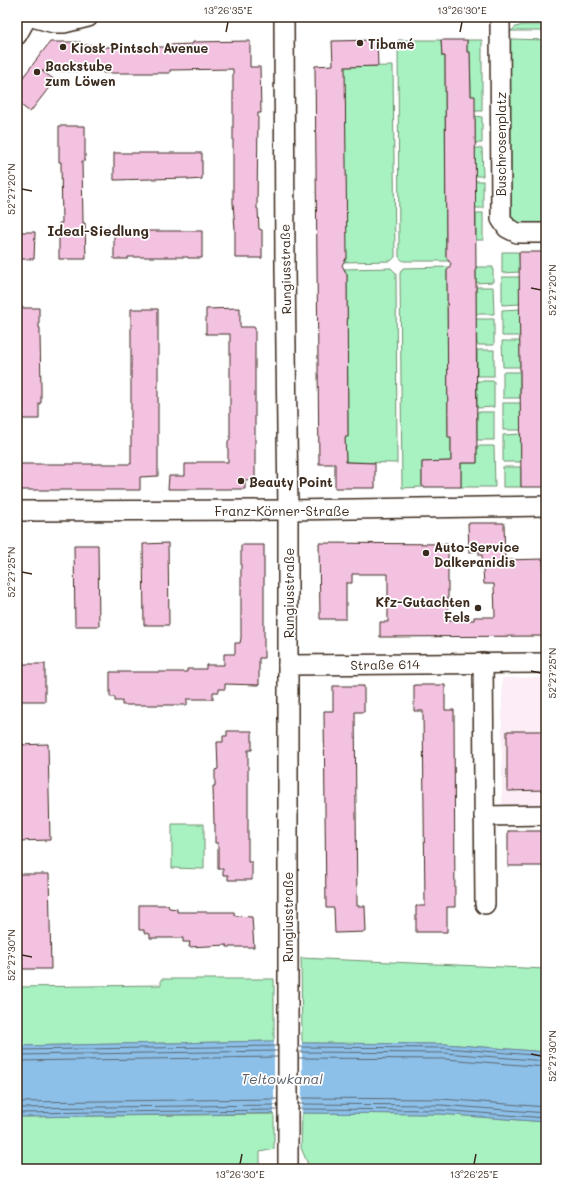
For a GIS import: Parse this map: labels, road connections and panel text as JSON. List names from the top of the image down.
{
  "streets": {
    "street": [
      "Buschrosenplatz",
      "Rungiusstraße",
      "Franz-Körner-Straße",
      "Straße 614"
    ]
  },
  "crossings": [
    ["Rungiusstraße", "Franz-Körner-Straße"],
    ["Rungiusstraße", "Straße 614"]
  ],
  "districts": ["Ideal-Siedlung"],
  "water": ["Teltowkanal"],
  "places": [
    "Tibamé",
    "Kiosk Pintsch Avenue",
    "Backstube zum Löwen",
    "Beauty Point",
    "Auto-Service Dalkeranidis",
    "Kfz-Gutachten Fels"
  ],
  "coordinates": [
    "13°26'35\"E",
    "13°26'30\"E",
    "52°27'20\"N",
    "52°27'25\"N",
    "52°27'30\"N",
    "13°26'25\"E"
  ]
}
